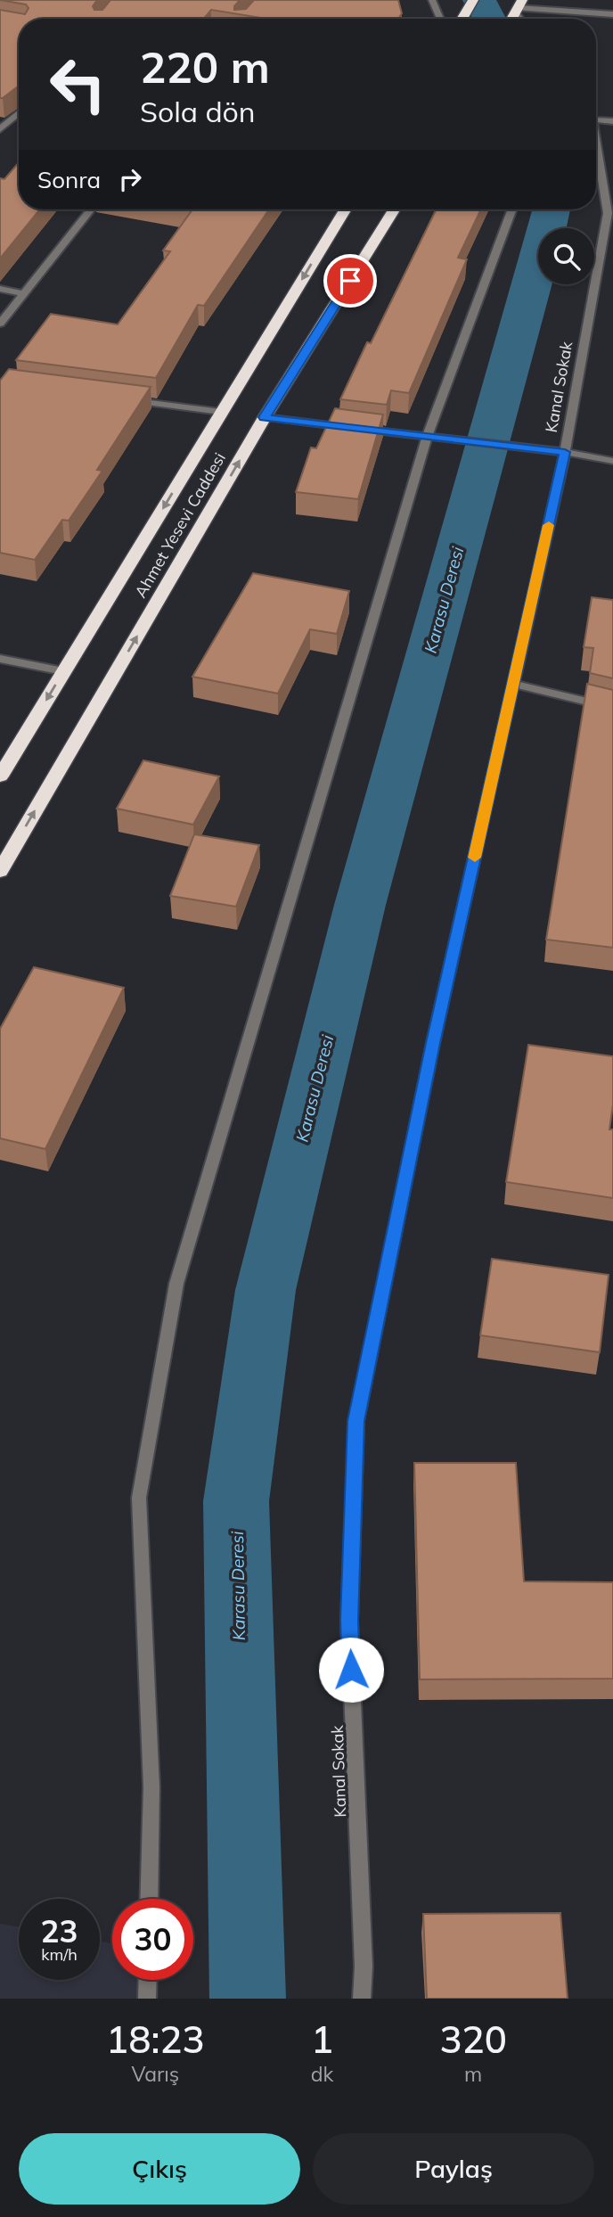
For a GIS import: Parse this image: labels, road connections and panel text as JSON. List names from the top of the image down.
{
  "streets": {
    "highway": ["Ahmet Yesevi Caddesi"],
    "street": ["Kanal Sokak"]
  },
  "water": ["Karasu Deresi"],
  "page": {
    "turn": ["220 m", "Sola dön"],
    "then": "Sonra",
    "speed": "23 km/h",
    "limit": "30",
    "eta": [
      "18:23",
      "Varış",
      "1",
      "dk",
      "320",
      "m"
    ],
    "buttons": ["Çıkış", "Paylaş"]
  }
}
